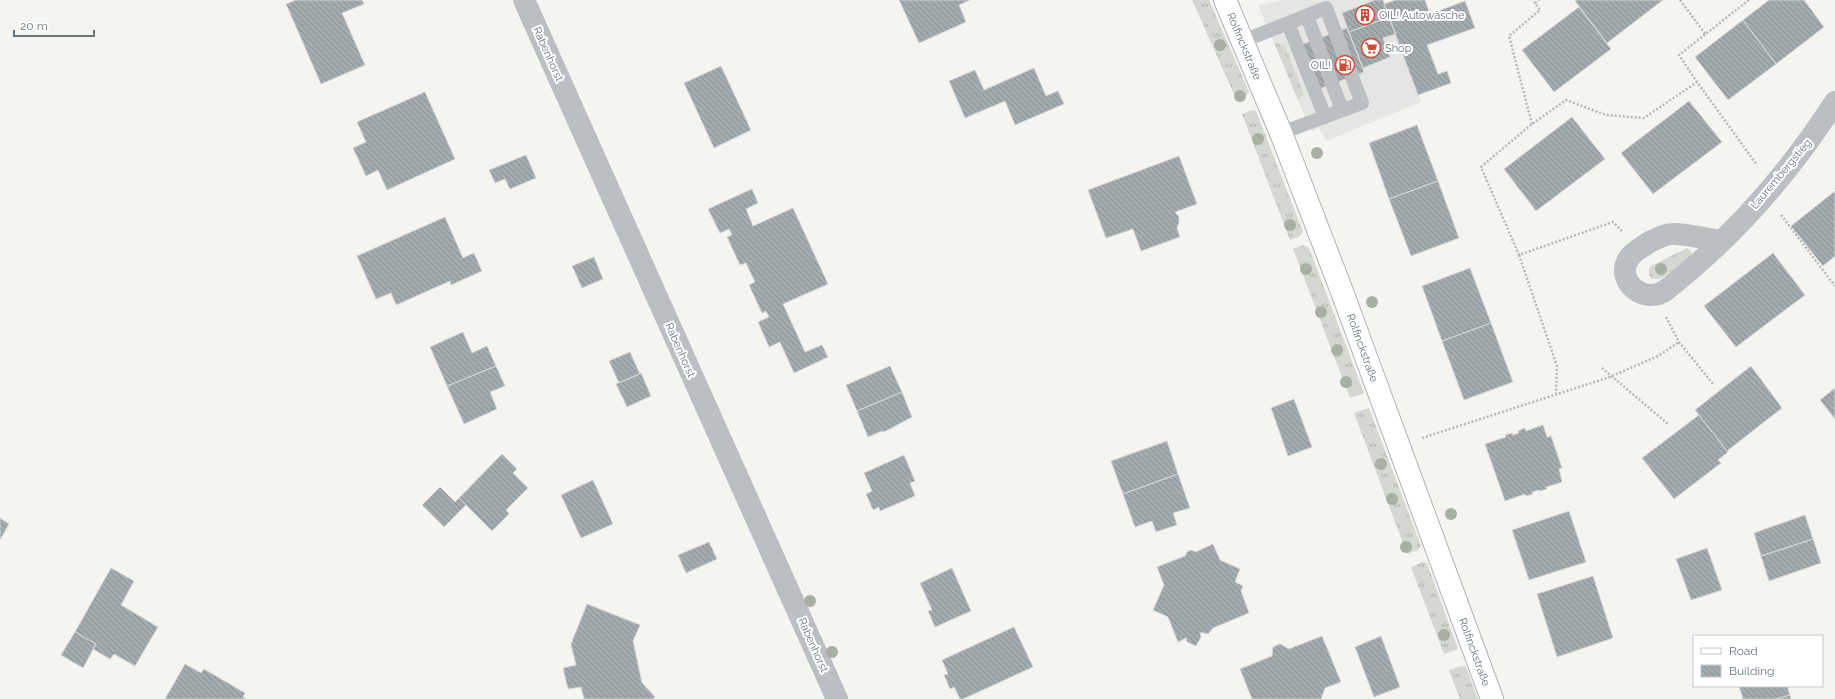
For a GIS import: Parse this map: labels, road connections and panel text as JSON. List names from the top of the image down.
{
  "streets": {
    "main road": ["Rolfinckstraße"],
    "street": ["Rabenhorst", "Laurembergstieg"]
  },
  "places": {
    "building": ["OIL! Autowäsche"],
    "supermarket": ["Shop"],
    "fuel station": ["OIL!"]
  },
  "legend": ["Road", "Building"],
  "scale_bar": "20 m"
}
